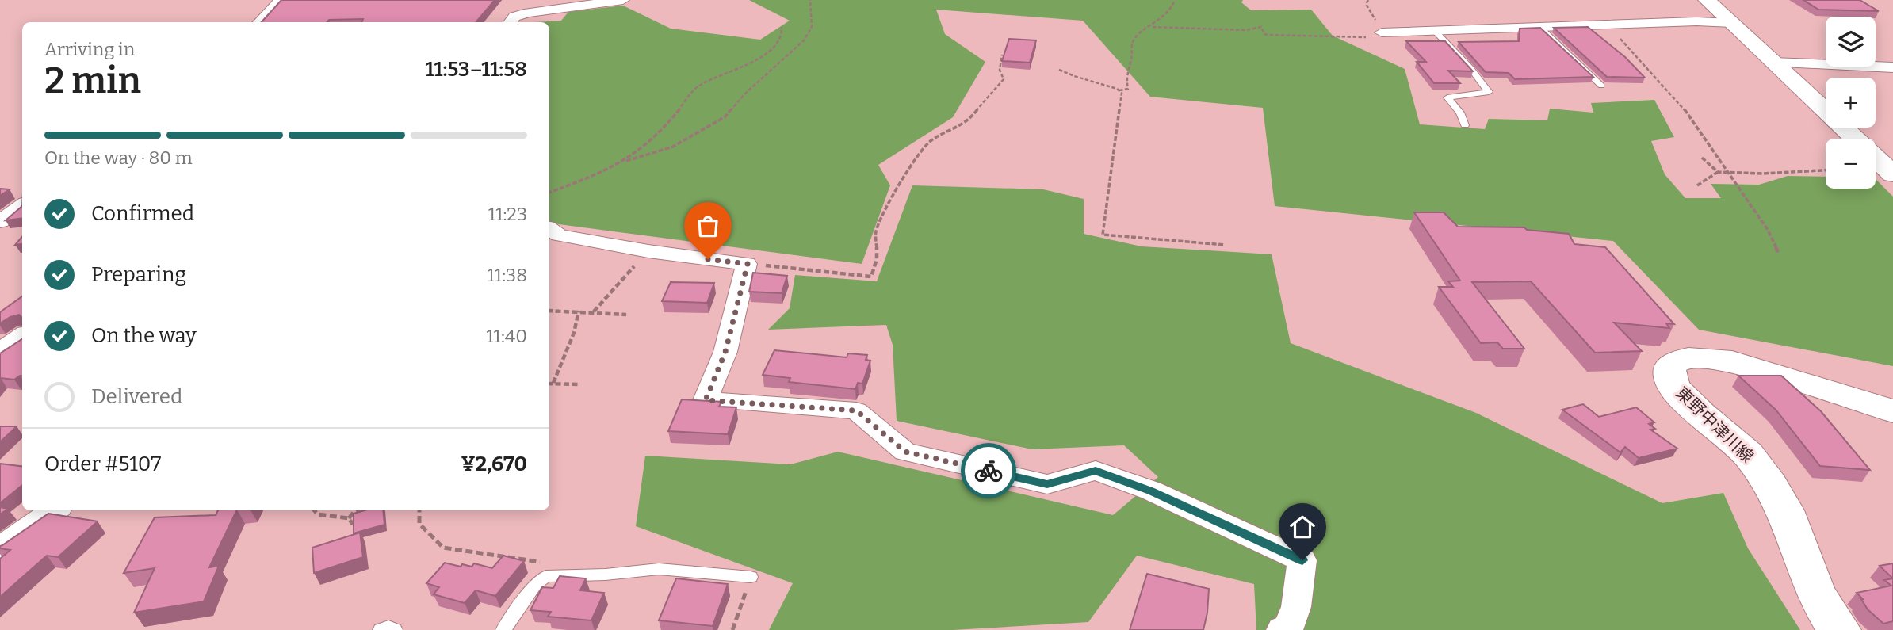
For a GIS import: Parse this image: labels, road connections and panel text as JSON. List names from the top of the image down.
{
  "streets": {
    "main road": ["東野中津川線"]
  },
  "page": {
    "map_buttons": ["+", "−"],
    "heading": ["2 min", "Arriving in", "11:53–11:58"],
    "panel": ["Order #5107", "¥2,670"],
    "bar": "On the way · 80 m",
    "list": [
      ["Confirmed", "11:23"],
      ["Preparing", "11:38"],
      ["On the way", "11:40"],
      "Delivered"
    ]
  }
}
